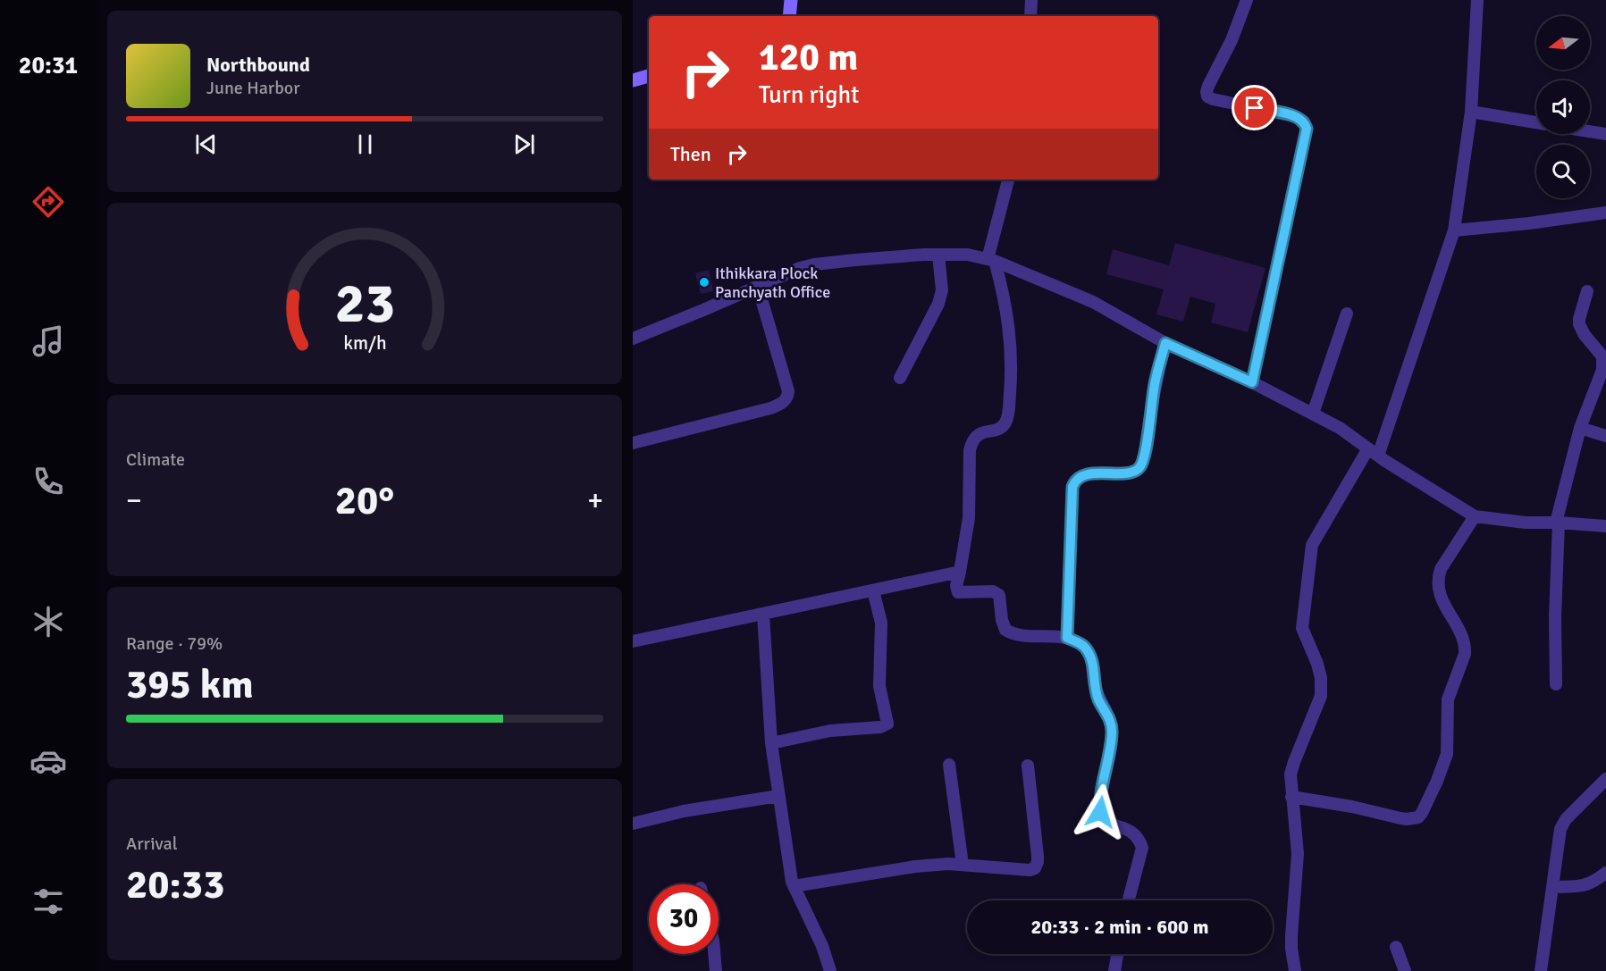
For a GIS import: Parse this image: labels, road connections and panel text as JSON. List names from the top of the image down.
{
  "places": ["Ithikkara Plock Panchyath Office"],
  "north": "left",
  "page": {
    "tabs": "20:31",
    "turn": ["120 m", "Turn right"],
    "song": ["Northbound", "June Harbor"],
    "then": "Then",
    "tile": [
      "Climate",
      ["Range · 79%", "395 km"],
      ["Arrival", "20:33"]
    ],
    "heat": ["−", "20°", "+"],
    "limit": "30",
    "trip": "20:33 · 2 min · 600 m",
    "gauge": ["23", "km/h"]
  }
}
